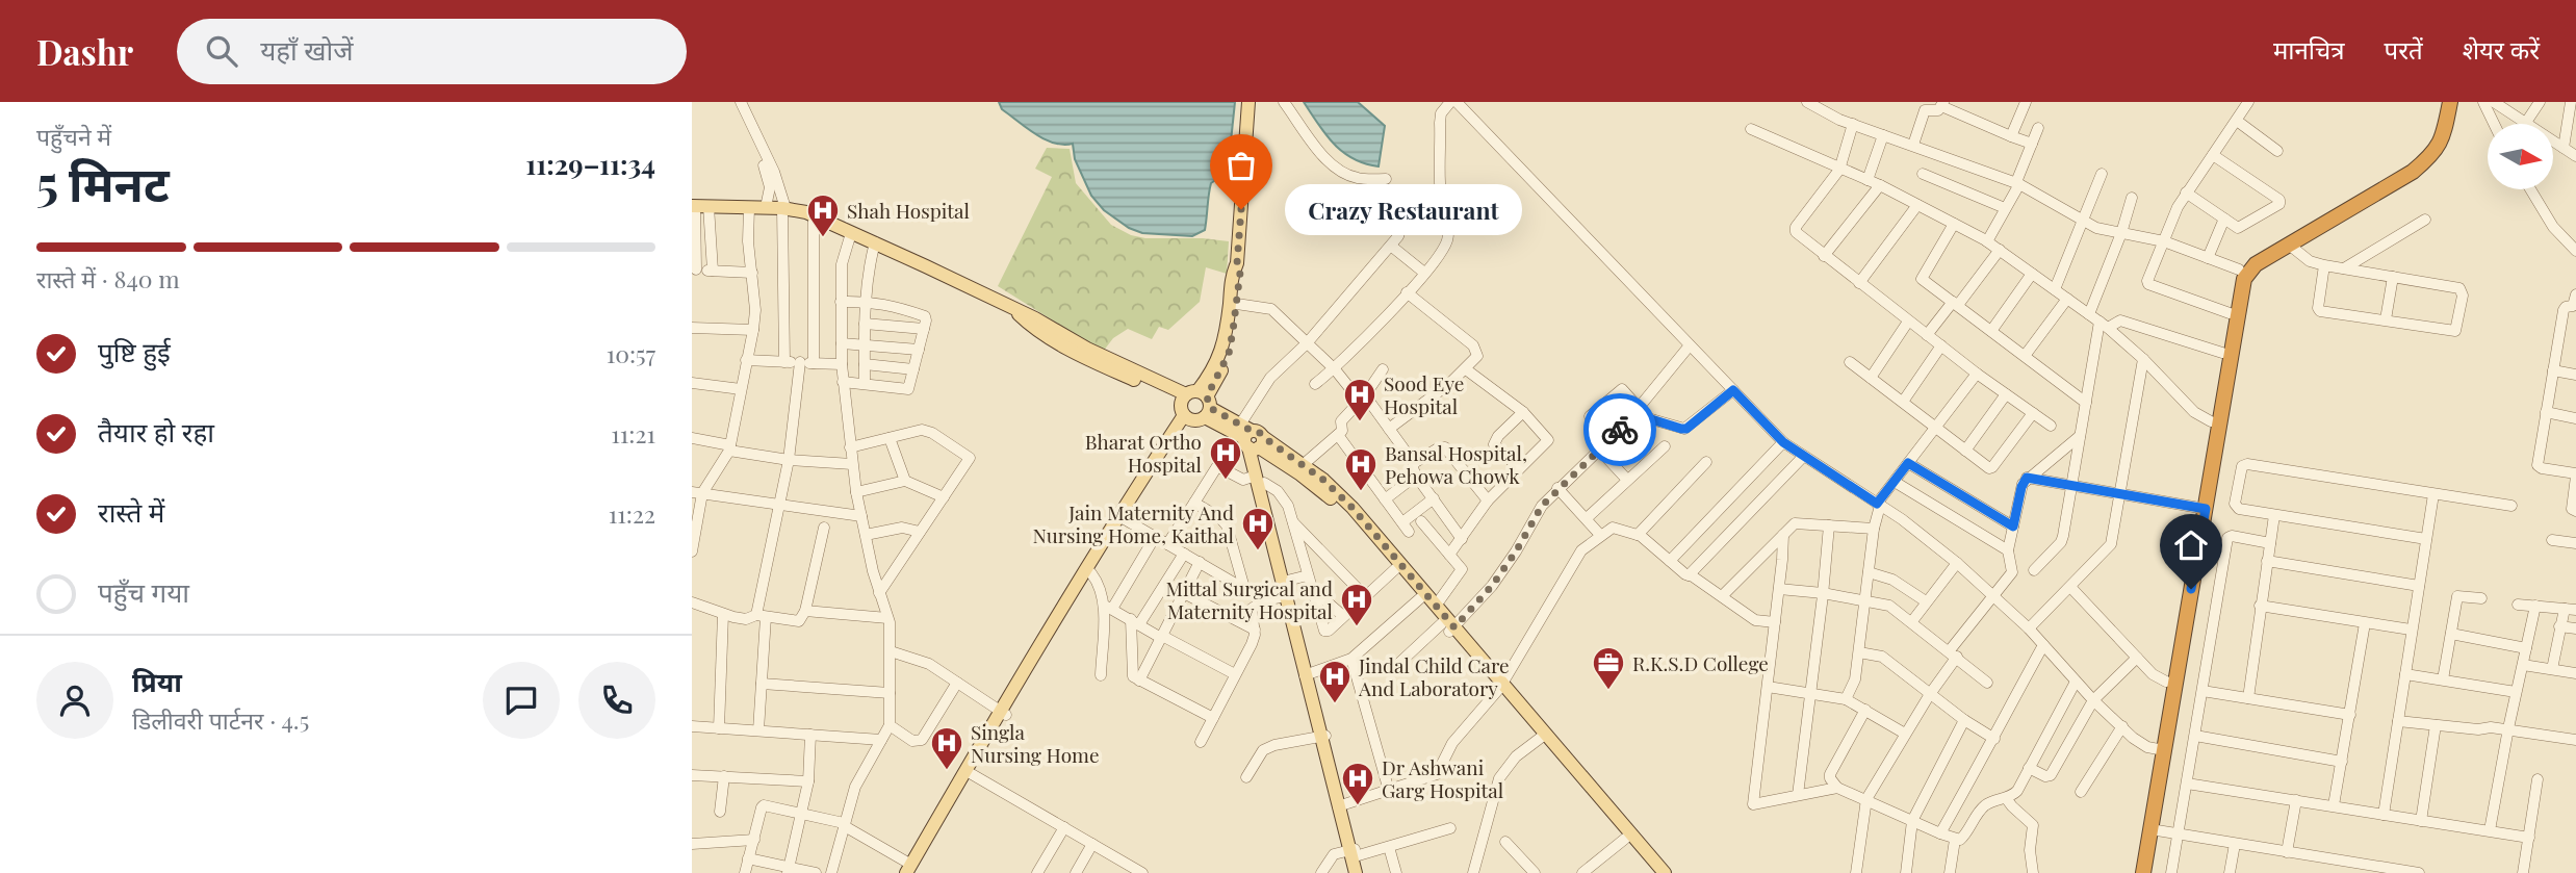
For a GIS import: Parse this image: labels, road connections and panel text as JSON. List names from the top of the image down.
{
  "places": {
    "other": ["Crazy Restaurant"],
    "hospital": [
      "Shah Hospital",
      "Sood Eye Hospital",
      "Bharat Ortho Hospital",
      "Bansal Hospital, Pehowa Chowk",
      "Jain Maternity And Nursing Home, Kaithal",
      "Mittal Surgical and Maternity Hospital",
      "Jindal Child Care And Laboratory",
      "Singla Nursing Home",
      "Dr Ashwani Garg Hospital"
    ],
    "office": ["R.K.S.D College"]
  },
  "north": "right",
  "page": {
    "header": "Dashr",
    "search": "यहाँ खोजें",
    "nav": ["मानचित्र", "परतें", "शेयर करें"],
    "heading": ["5 मिनट", "पहुँचने में", "11:29–11:34"],
    "panel": ["प्रिया", "डिलीवरी पार्टनर · 4.5"],
    "bubble": "Crazy Restaurant",
    "bar": "रास्ते में · 840 m",
    "list": [
      ["पुष्टि हुई", "10:57"],
      ["तैयार हो रहा", "11:21"],
      ["रास्ते में", "11:22"],
      "पहुँच गया"
    ]
  }
}
